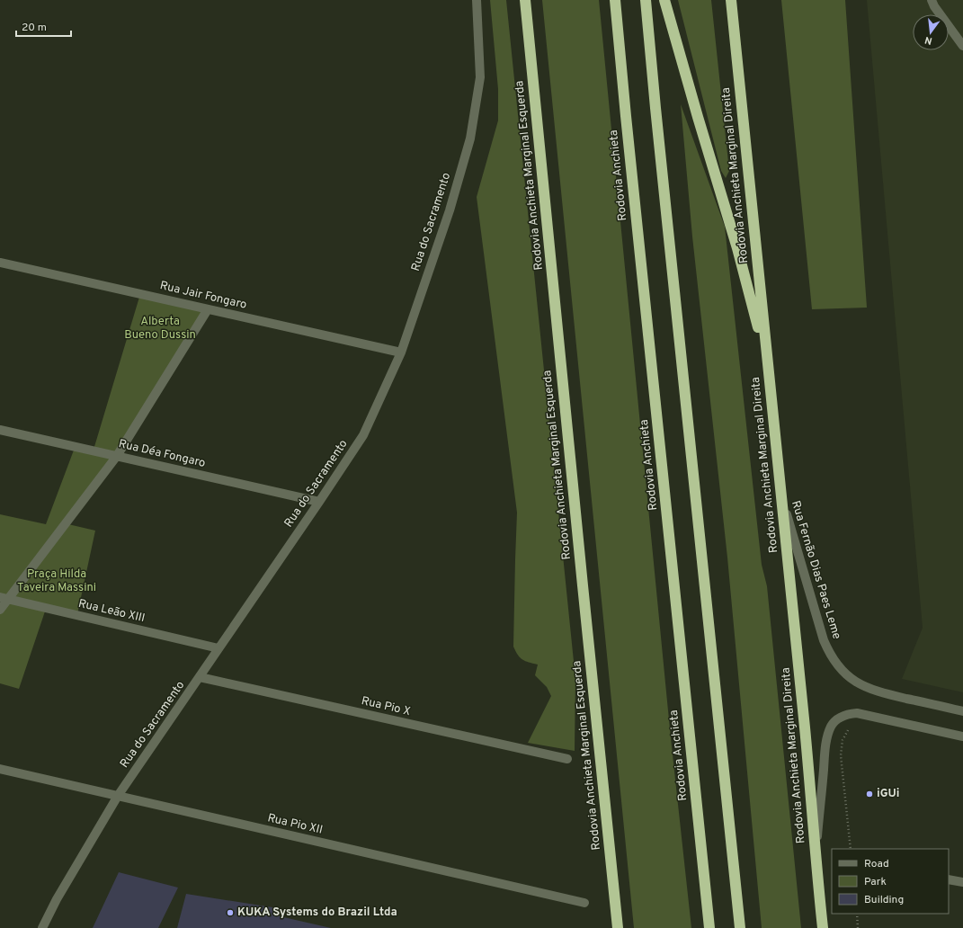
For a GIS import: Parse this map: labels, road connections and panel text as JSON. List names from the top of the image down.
{
  "streets": {
    "highway": ["Rodovia Anchieta Marginal Esquerda", "Rodovia Anchieta", "Rodovia Anchieta Marginal Direita"],
    "street": [
      "Rua do Sacramento",
      "Rua Jair Fongaro",
      "Rua Déa Fongaro",
      "Rua Fernão Dias Paes Leme",
      "Rua Leão XIII",
      "Rua Pio X",
      "Rua Pio XII"
    ]
  },
  "crossings": [
    ["Rodovia Anchieta Marginal Direita", "Rua Fernão Dias Paes Leme"],
    ["Rua do Sacramento", "Rua Jair Fongaro"],
    ["Rua do Sacramento", "Rua Déa Fongaro"],
    ["Rua do Sacramento", "Rua Leão XIII"],
    ["Rua do Sacramento", "Rua Pio X"],
    ["Rua do Sacramento", "Rua Pio XII"]
  ],
  "parks": ["Alberta Bueno Dussin", "Praça Hilda Taveira Massini"],
  "places": ["iGUi", "KUKA Systems do Brazil Ltda"],
  "legend": ["Road", "Park", "Building"],
  "scale_bar": "20 m",
  "north": "bottom"
}
